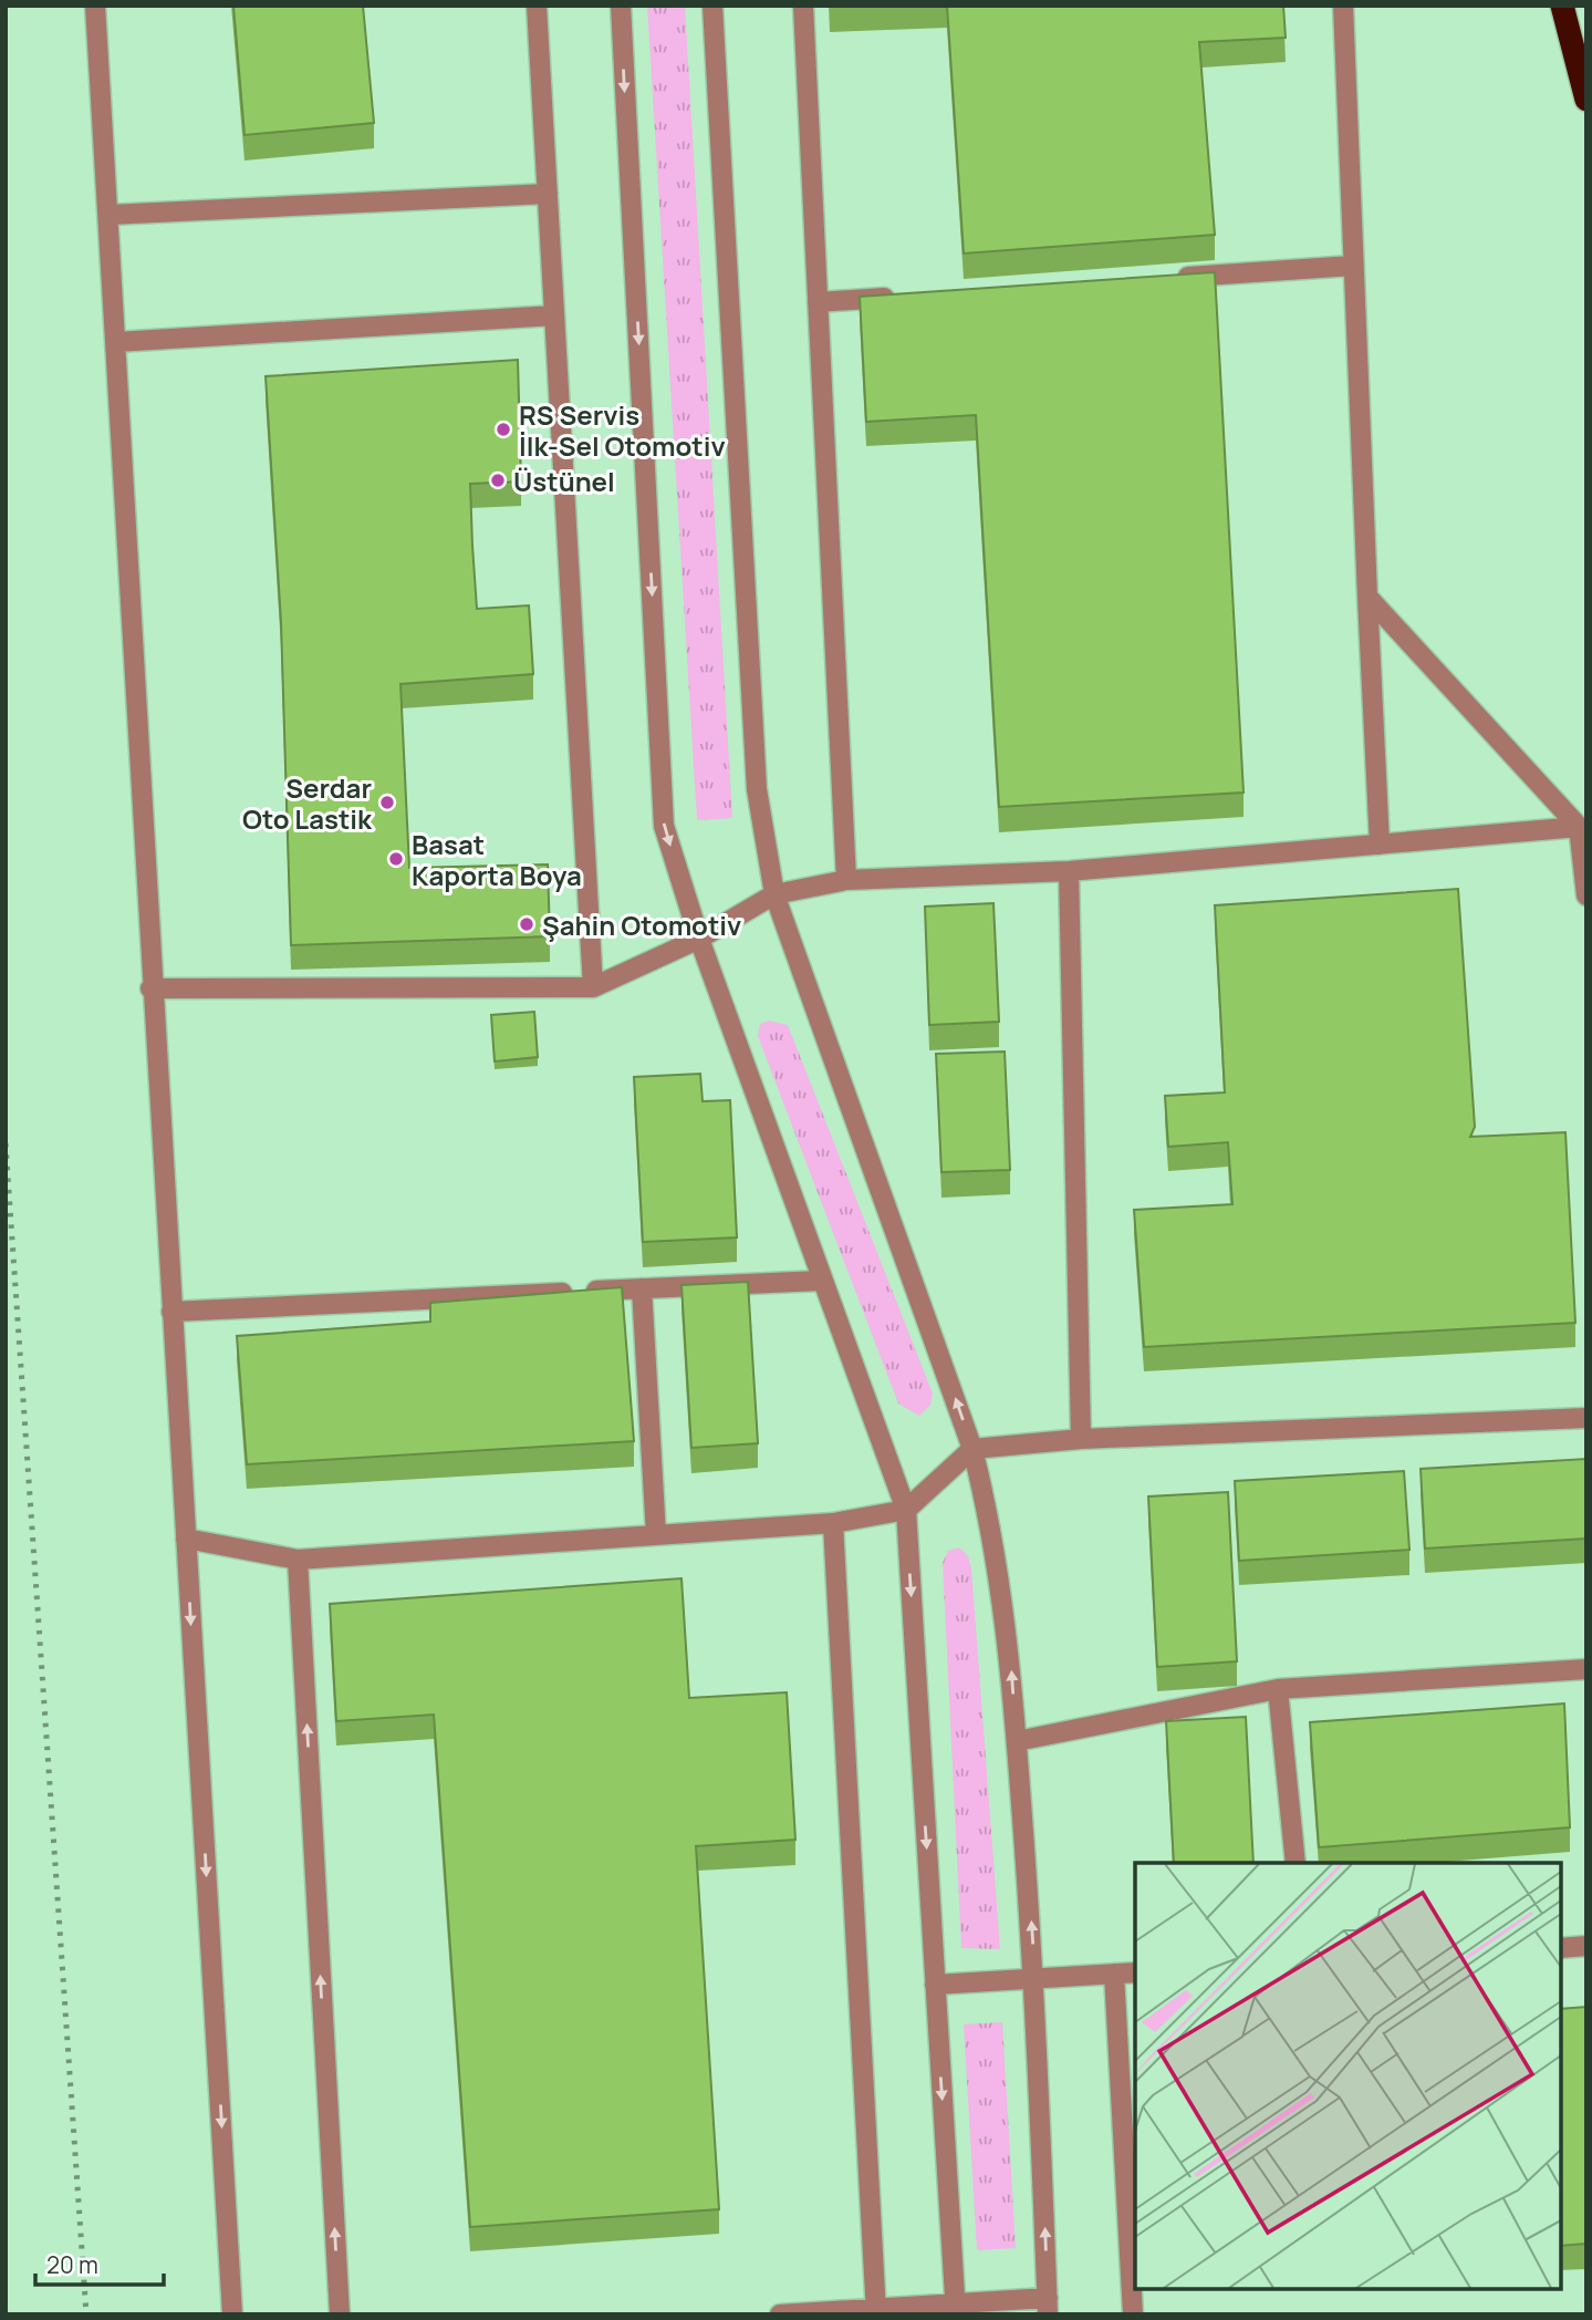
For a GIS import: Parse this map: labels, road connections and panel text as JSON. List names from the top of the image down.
{
  "places": [
    "RS Servis İlk-Sel Otomotiv",
    "Üstünel",
    "Serdar Oto Lastik",
    "Basat Kaporta Boya",
    "Şahin Otomotiv"
  ],
  "scale_bar": "20 m"
}
